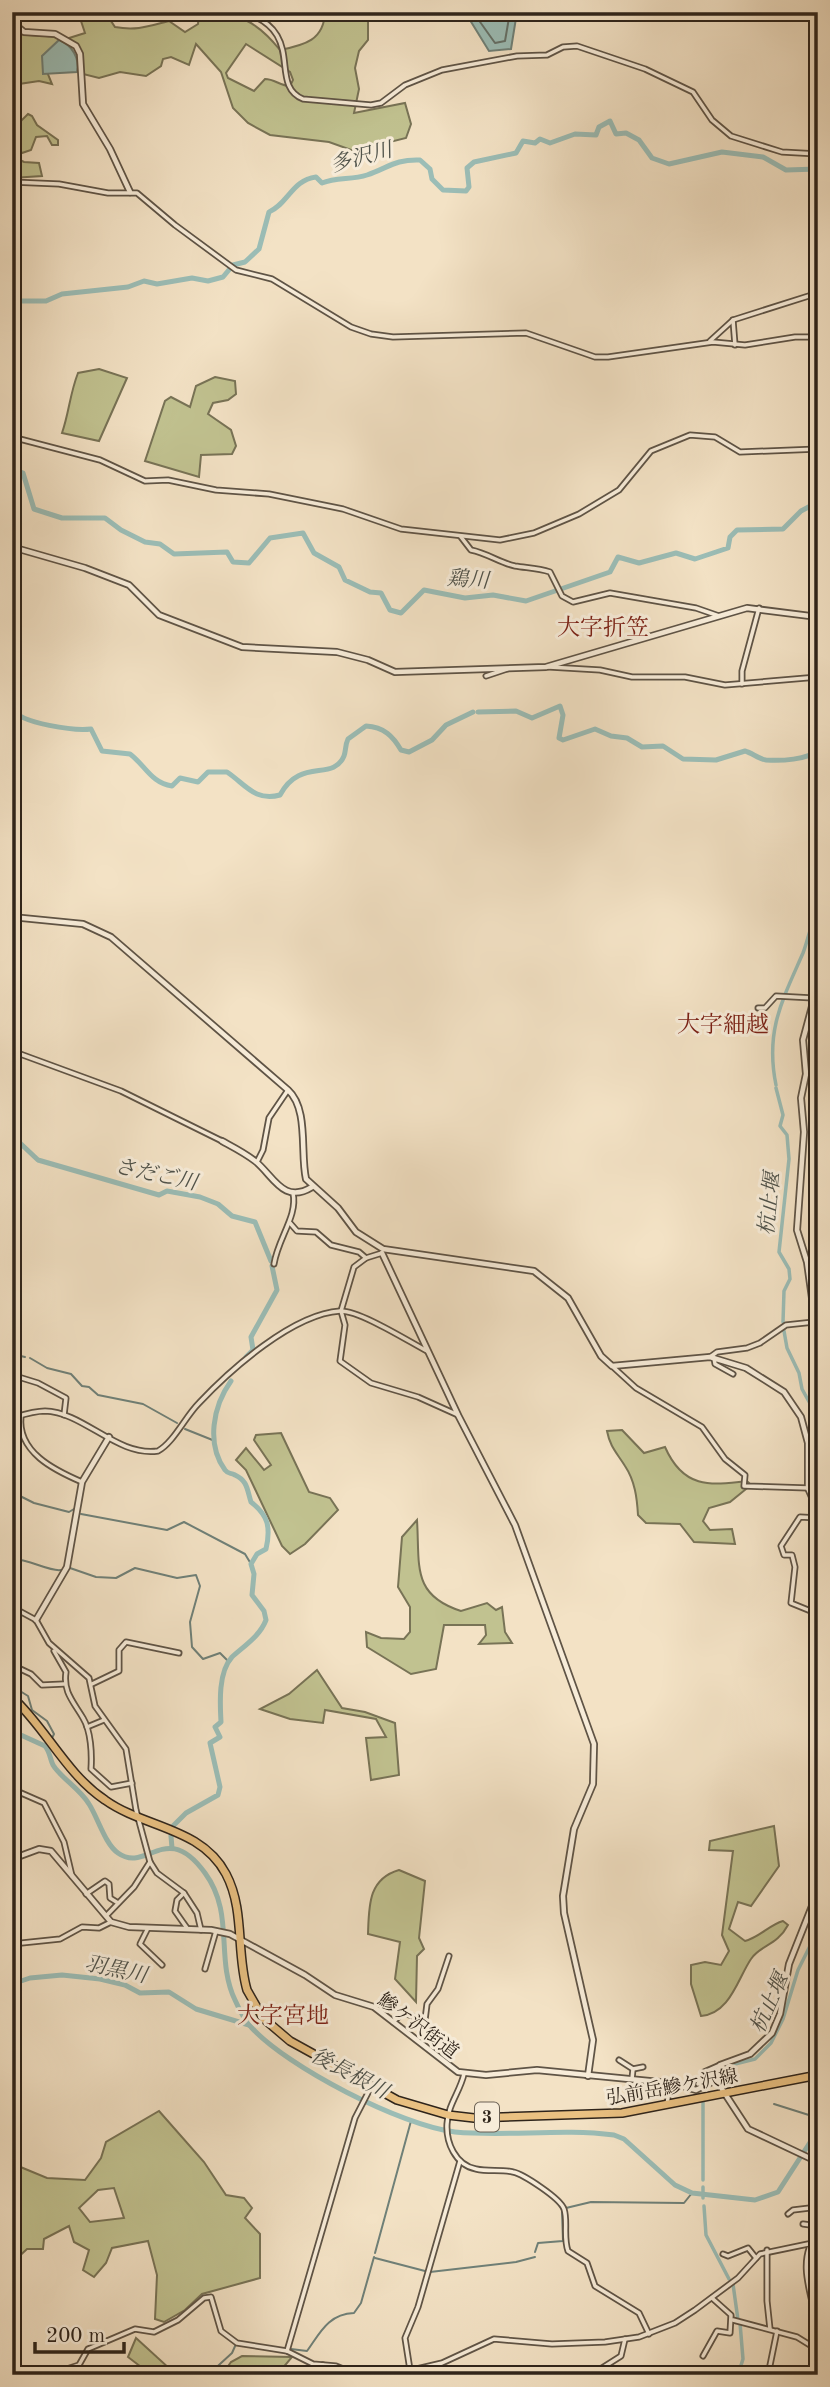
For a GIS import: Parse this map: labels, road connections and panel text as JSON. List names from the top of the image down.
{
  "streets": {
    "main road": ["弘前岳鰺ケ沢線", "3"],
    "street": ["鰺ケ沢街道"]
  },
  "crossings": [
    ["鰺ケ沢街道", "弘前岳鰺ケ沢線"],
    ["鰺ケ沢街道", "3"],
    ["弘前岳鰺ケ沢線", "3"]
  ],
  "districts": ["大字折笠", "大字細越", "大字宮地"],
  "water": [
    "多沢川",
    "鶏川",
    "さだご川",
    "杭止堰",
    "羽黒川",
    "後長根川"
  ],
  "scale_bar": "200 m"
}
